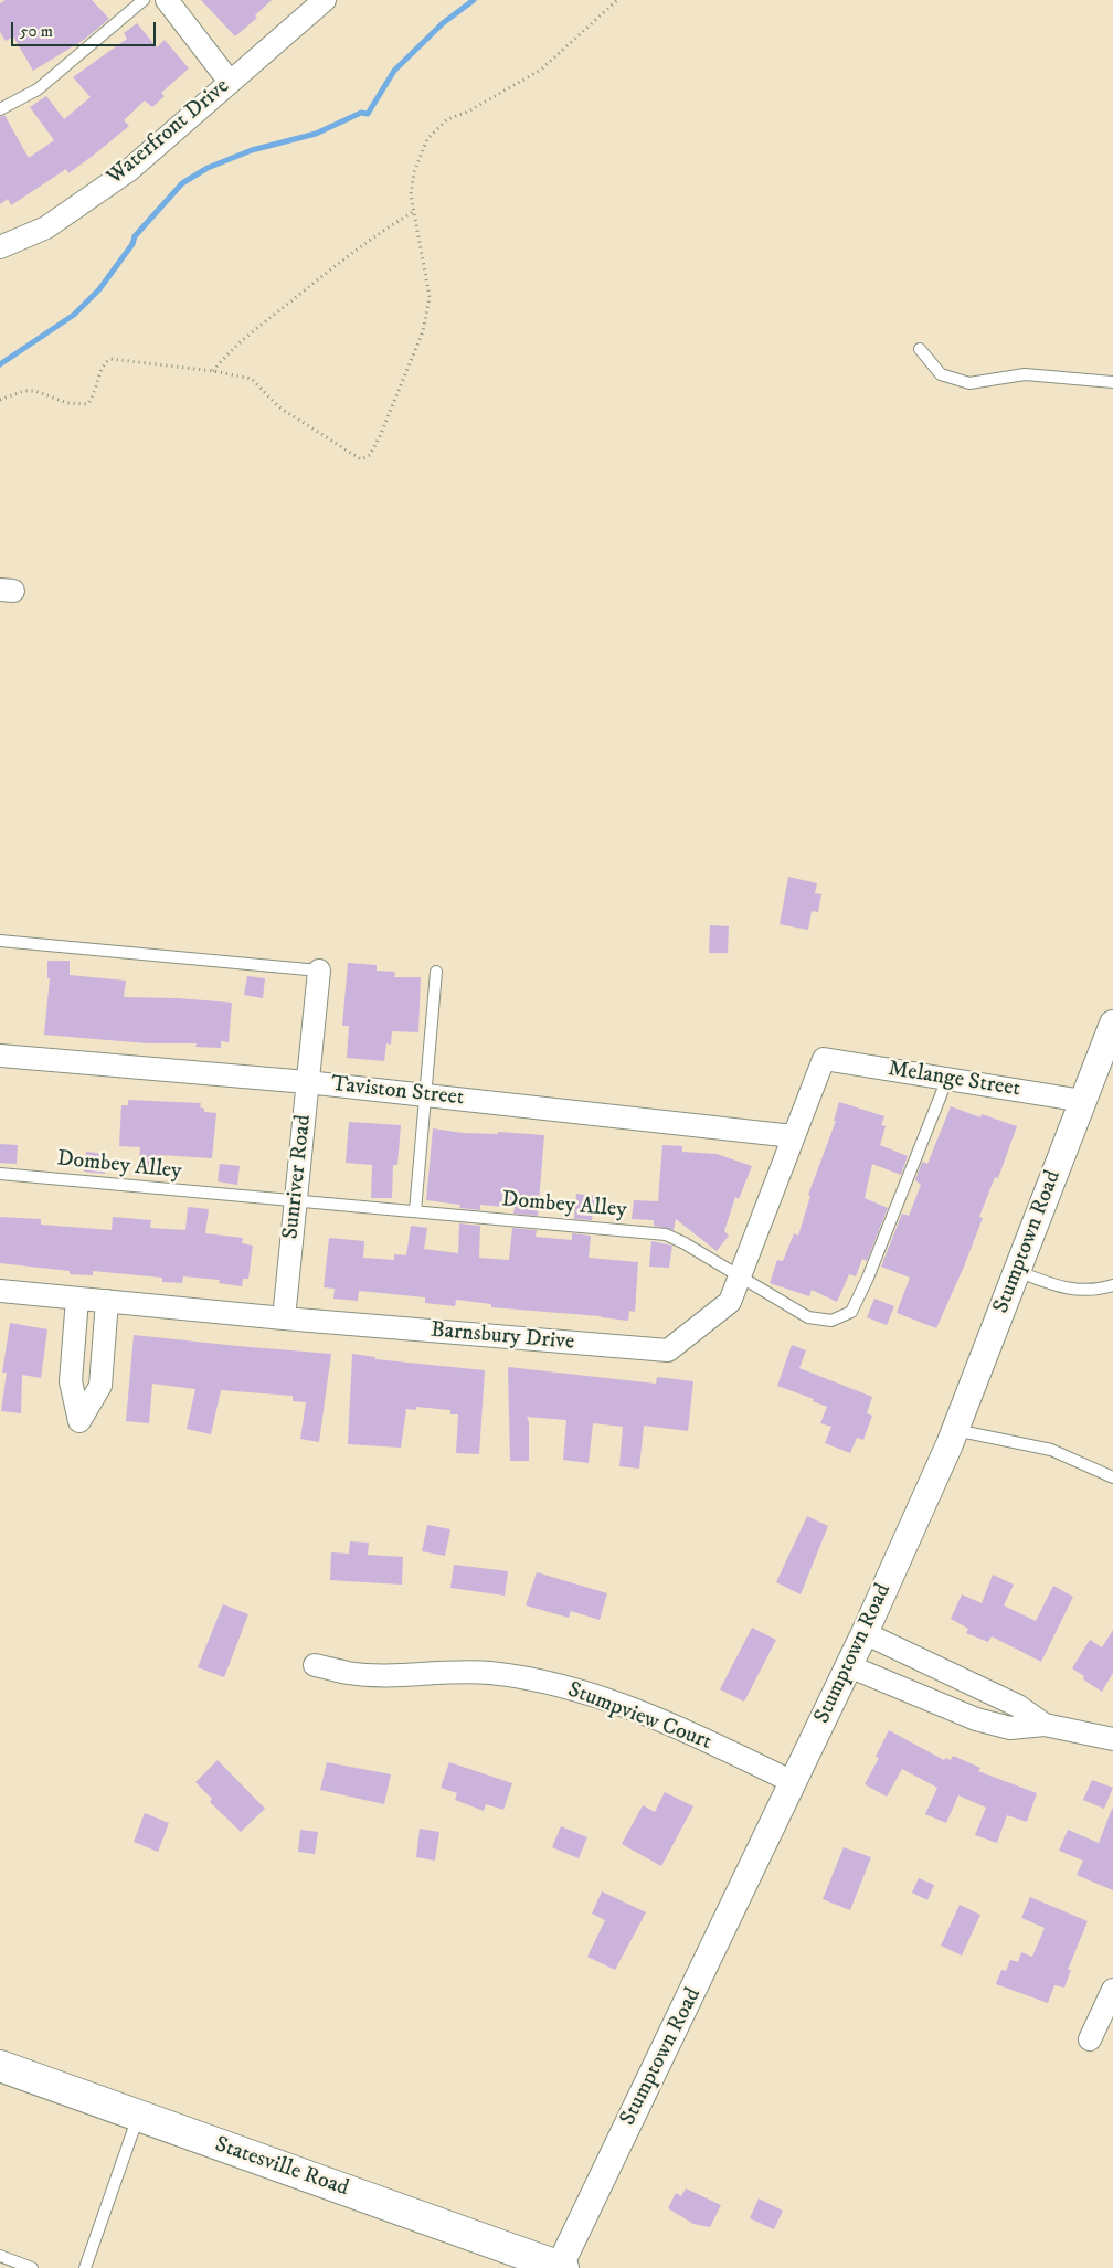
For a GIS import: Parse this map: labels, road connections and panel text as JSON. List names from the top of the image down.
{
  "streets": {
    "main road": ["Statesville Road"],
    "street": [
      "Waterfront Drive",
      "Melange Street",
      "Taviston Street",
      "Sunriver Road",
      "Stumptown Road",
      "Barnsbury Drive",
      "Stumpview Court"
    ],
    "lane": ["Dombey Alley"]
  },
  "crossings": [
    ["Melange Street", "Dombey Alley"],
    ["Melange Street", "Stumptown Road"],
    ["Melange Street", "Barnsbury Drive"],
    ["Taviston Street", "Sunriver Road"],
    ["Taviston Street", "Barnsbury Drive"],
    ["Dombey Alley", "Sunriver Road"],
    ["Dombey Alley", "Barnsbury Drive"],
    ["Sunriver Road", "Barnsbury Drive"],
    ["Stumptown Road", "Stumpview Court"],
    ["Stumptown Road", "Statesville Road"]
  ],
  "scale_bar": "50 m"
}
